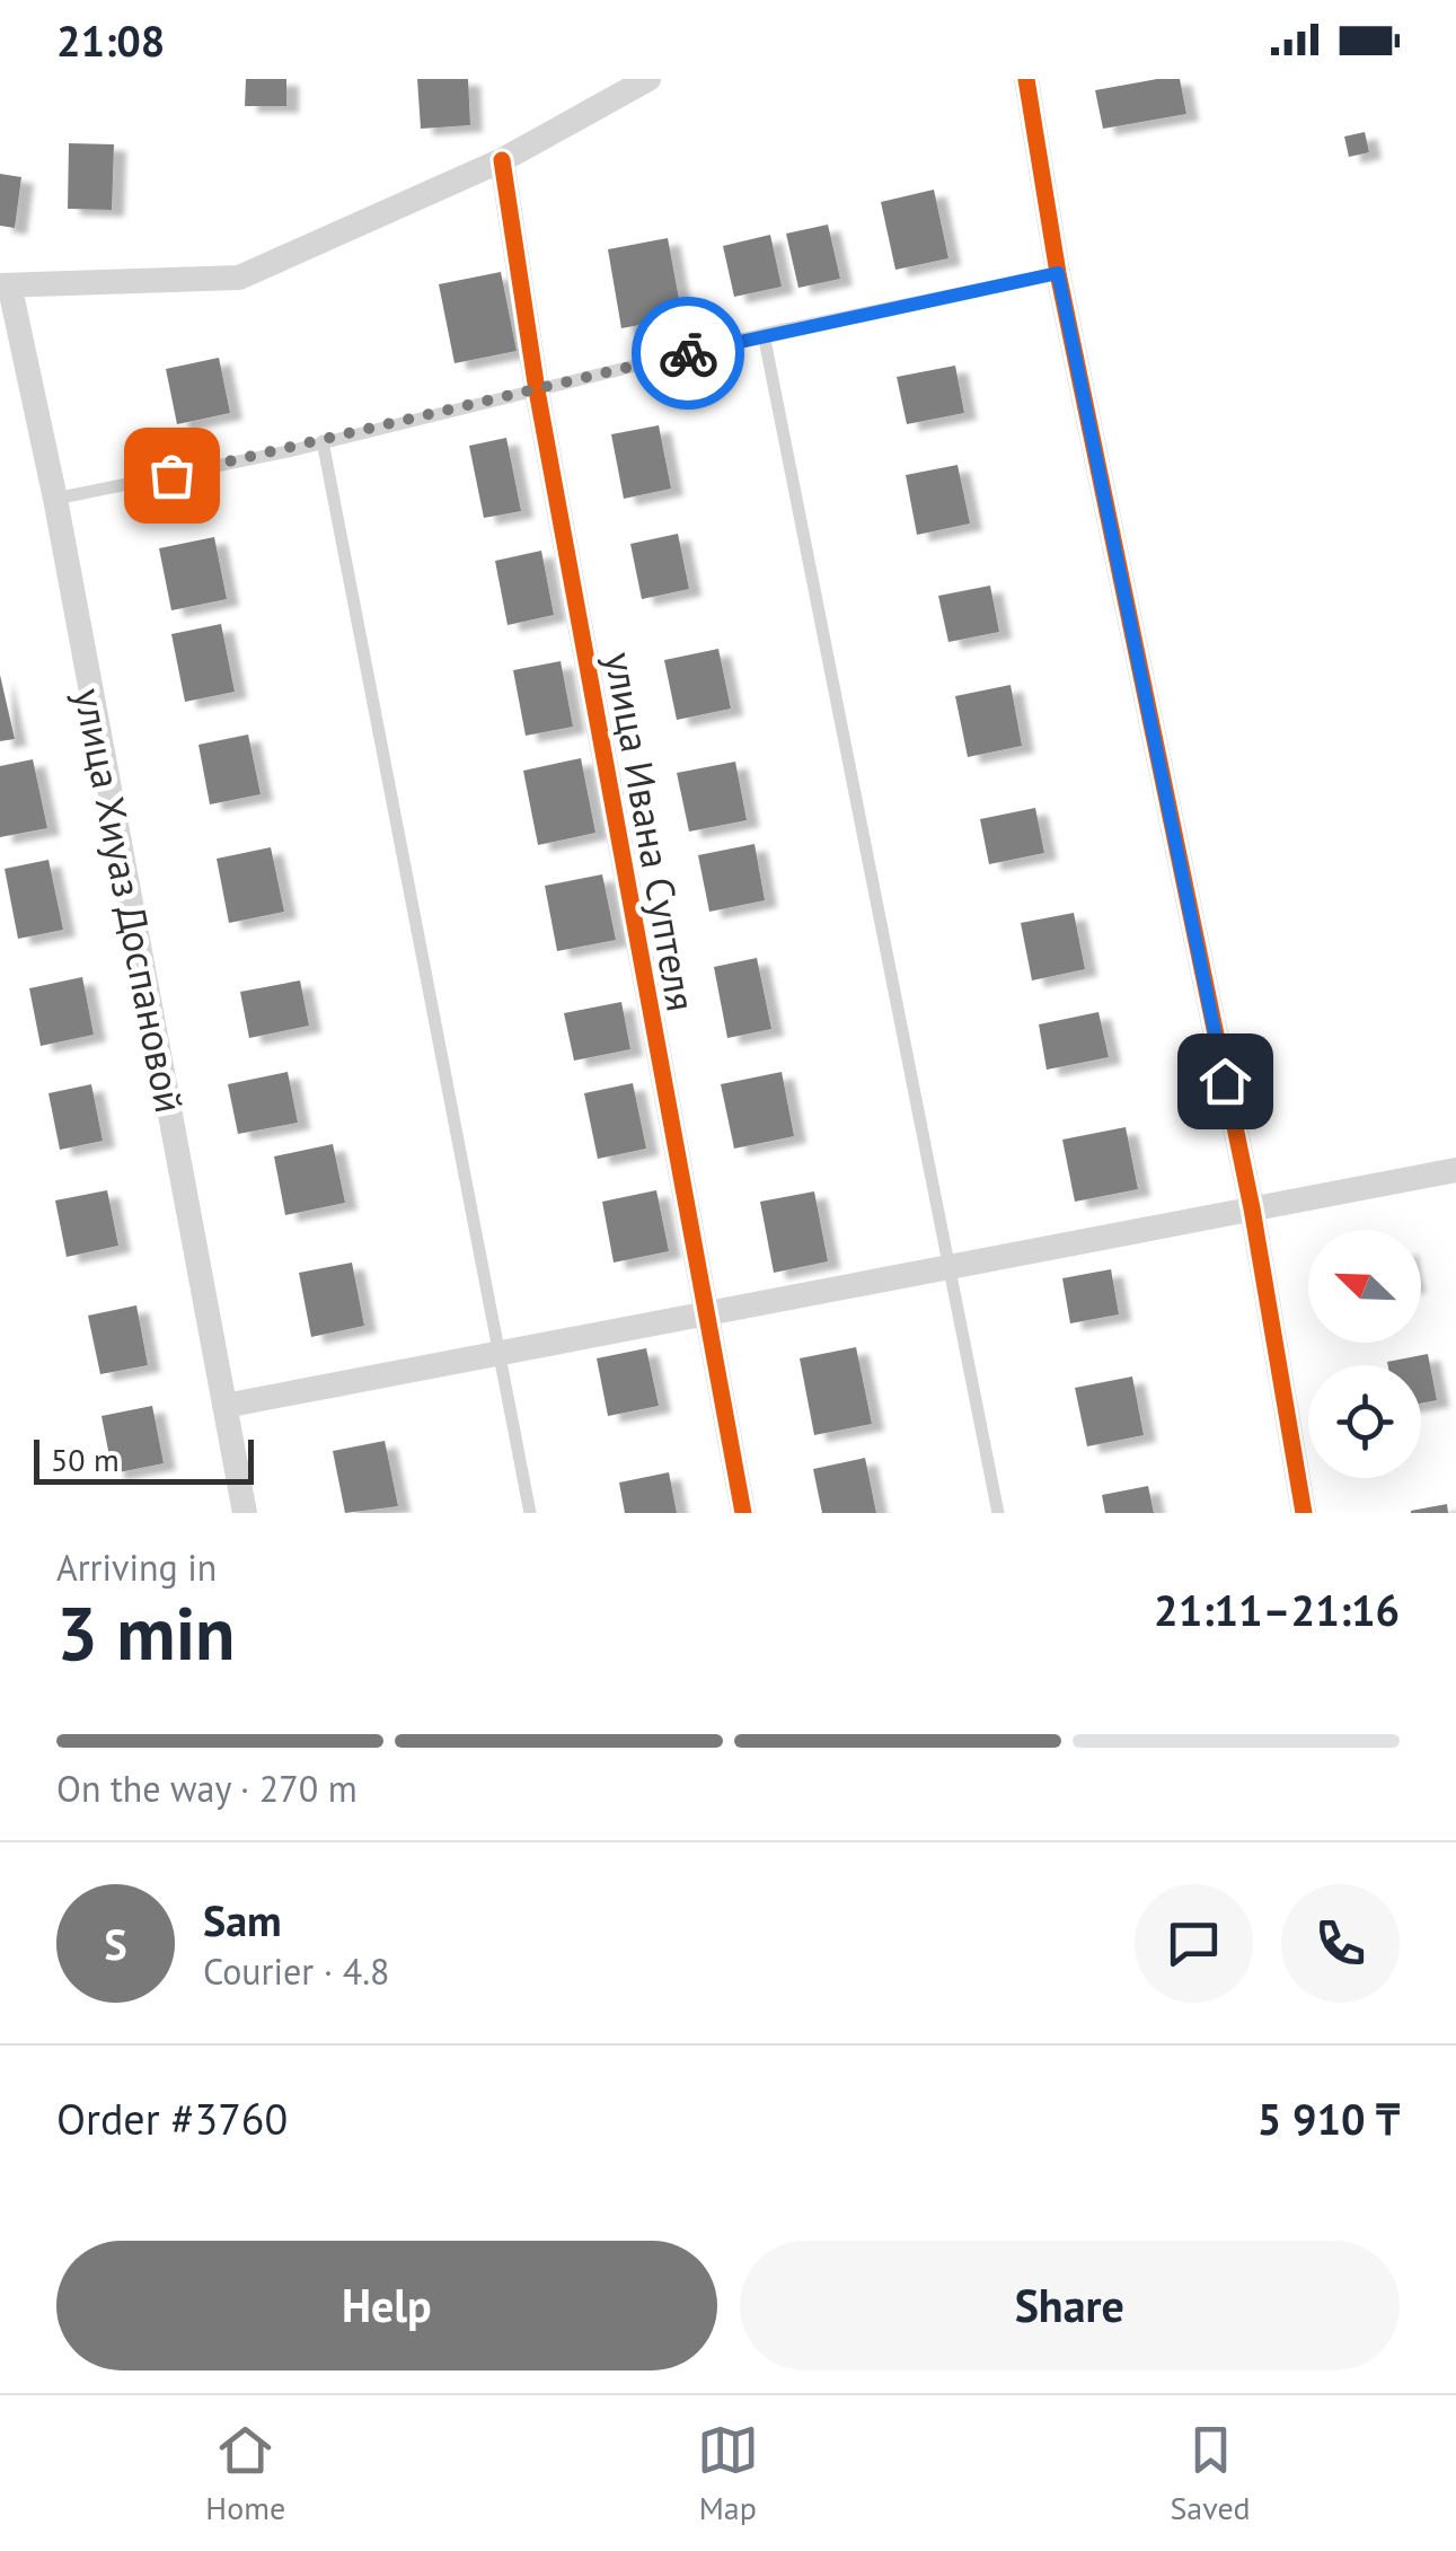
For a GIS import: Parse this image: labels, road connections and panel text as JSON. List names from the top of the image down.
{
  "streets": {
    "street": ["улица Ивана Суптеля", "улица Хиуаз Доспановой"]
  },
  "scale_bar": "50 m",
  "north": "top left",
  "page": {
    "status": "21:08",
    "scale": "50 m",
    "heading": ["3 min", "Arriving in", "21:11–21:16"],
    "panel": [
      "Sam",
      "Courier · 4.8",
      "Order #3760",
      "5 910 ₸"
    ],
    "bar": "On the way · 270 m",
    "round": "S",
    "buttons": ["Help", "Share"],
    "tabs": ["Home", "Map", "Saved"]
  }
}
